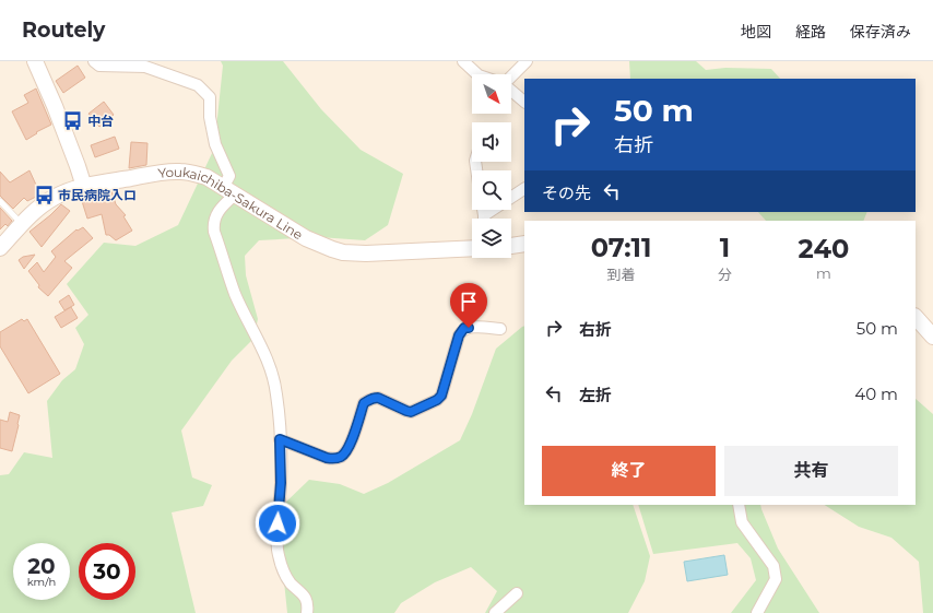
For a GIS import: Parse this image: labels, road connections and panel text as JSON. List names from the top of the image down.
{
  "streets": {
    "main road": ["Youkaichiba-Sakura Line"]
  },
  "places": {
    "bus stop": ["中台", "市民病院入ロ"]
  },
  "north": "bottom right",
  "page": {
    "header": "Routely",
    "nav": ["地図", "経路", "保存済み"],
    "turn": ["50 m", "右折"],
    "then": "その先",
    "eta": [
      "07:11",
      "到着",
      "1",
      "分",
      "240",
      "m"
    ],
    "list": [
      {
        "name": "右折",
        "value": "50 m"
      },
      {
        "name": "左折",
        "value": "40 m"
      }
    ],
    "buttons": ["終了", "共有"],
    "speed": "20 km/h",
    "limit": "30"
  }
}
